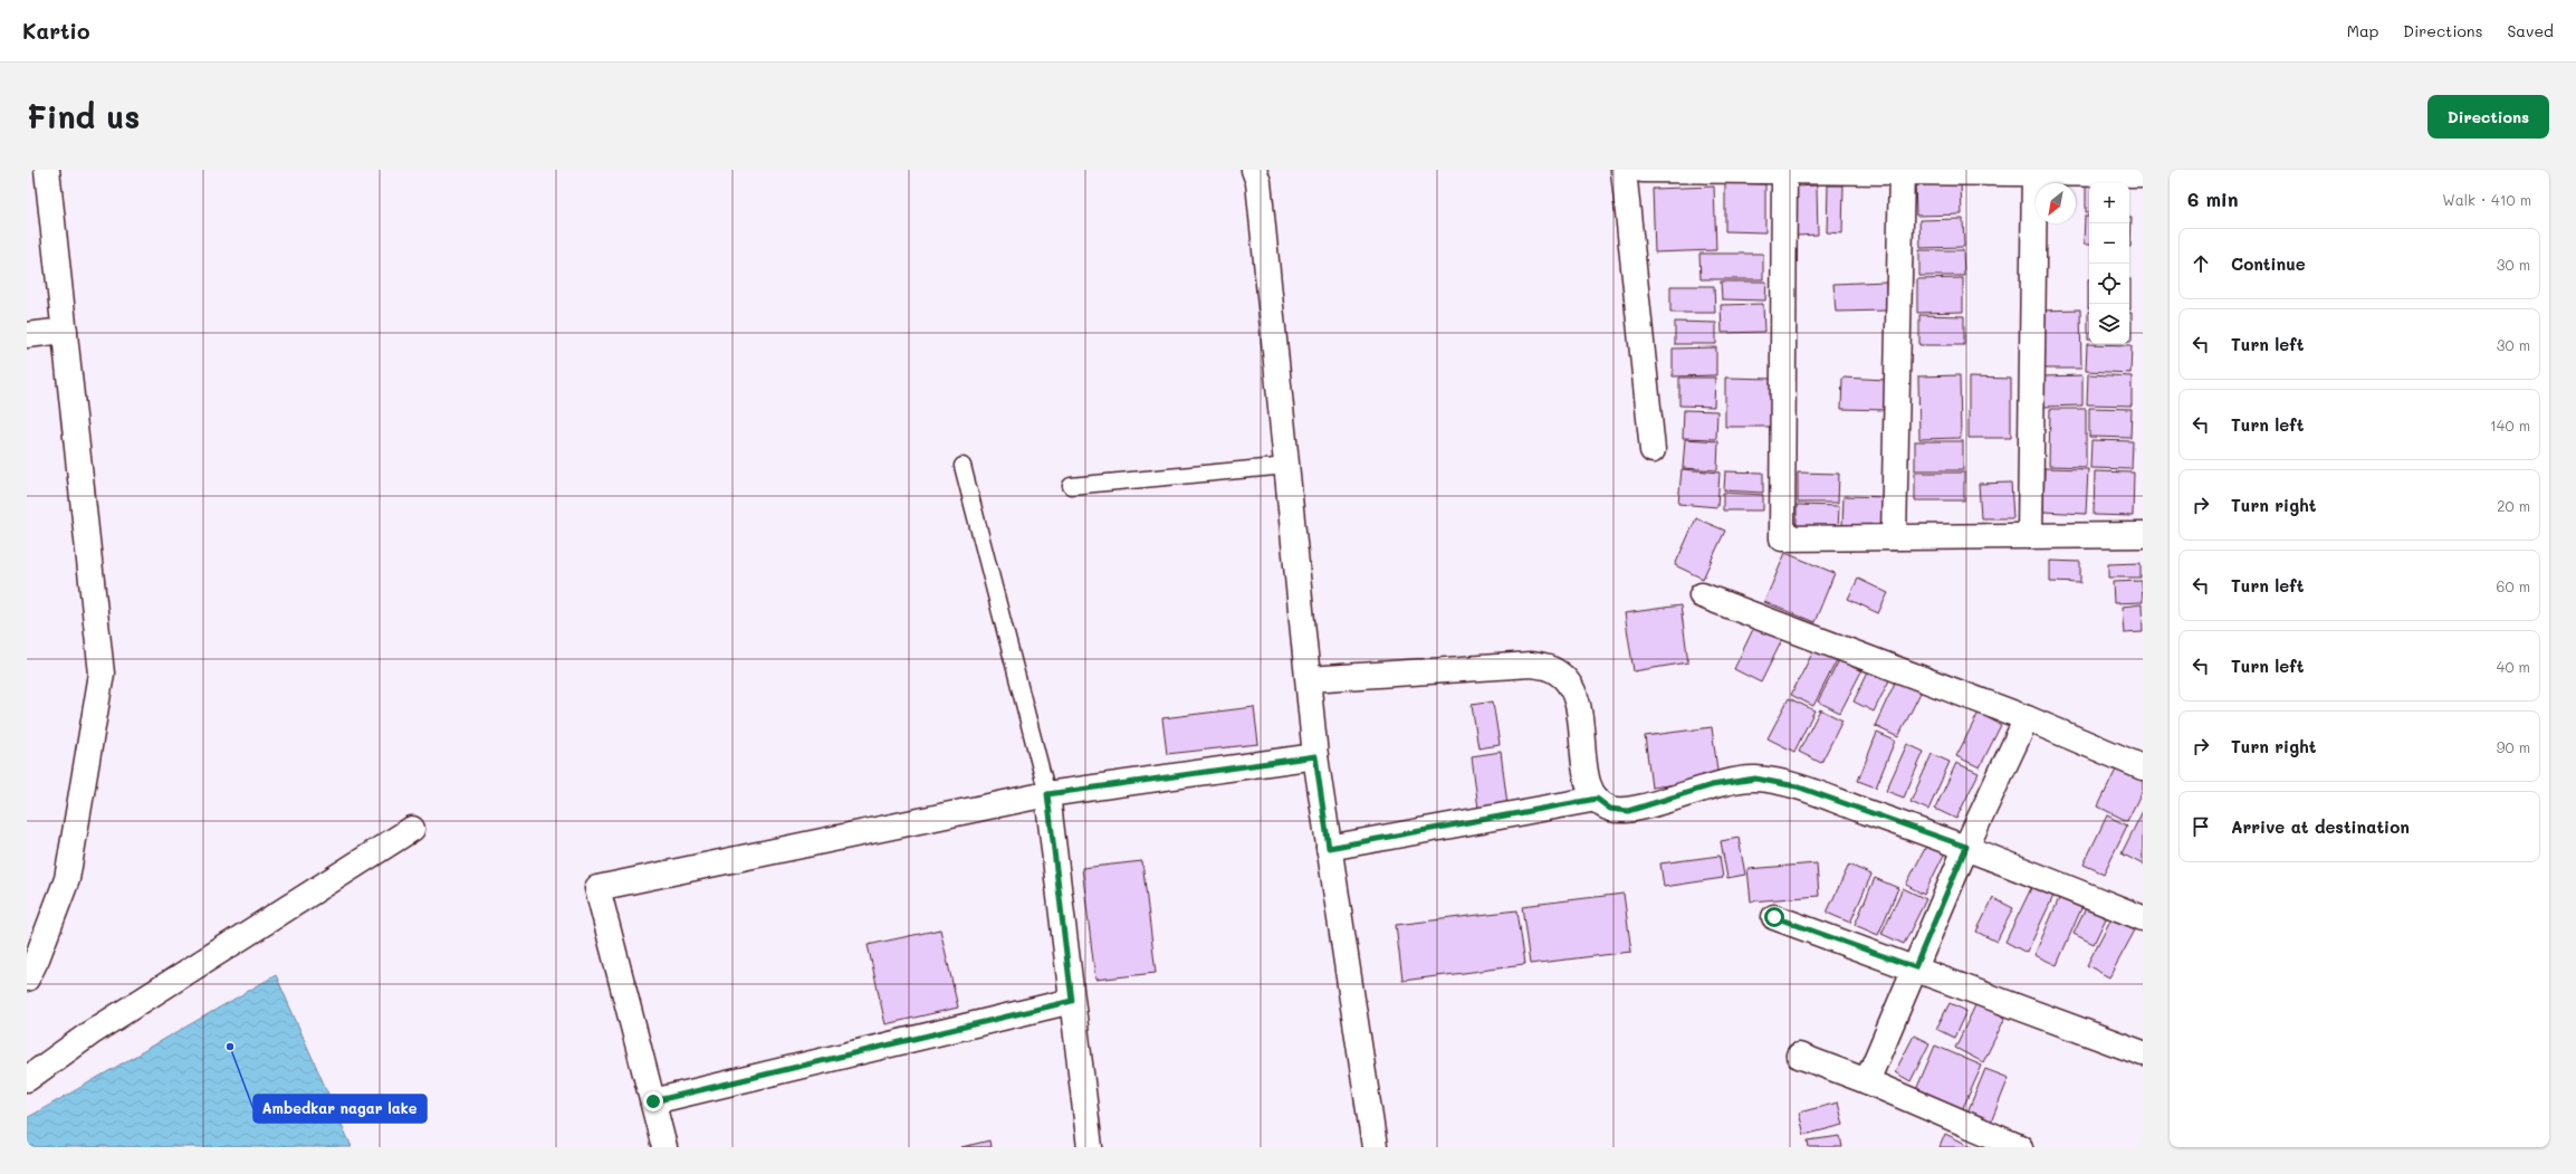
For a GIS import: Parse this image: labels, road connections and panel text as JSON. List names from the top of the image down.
{
  "places": ["Ambedkar nagar lake"],
  "north": "bottom left",
  "page": {
    "header": "Kartio",
    "nav": ["Map", "Directions", "Saved"],
    "buttons": "Directions",
    "title": "Find us",
    "heading": ["6 min", "Walk · 410 m"],
    "map_buttons": ["+", "−"],
    "list": [
      ["Continue", "30 m"],
      ["Turn left", "30 m"],
      ["Turn left", "140 m"],
      ["Turn right", "20 m"],
      ["Turn left", "60 m"],
      ["Turn left", "40 m"],
      ["Turn right", "90 m"],
      "Arrive at destination"
    ]
  }
}
